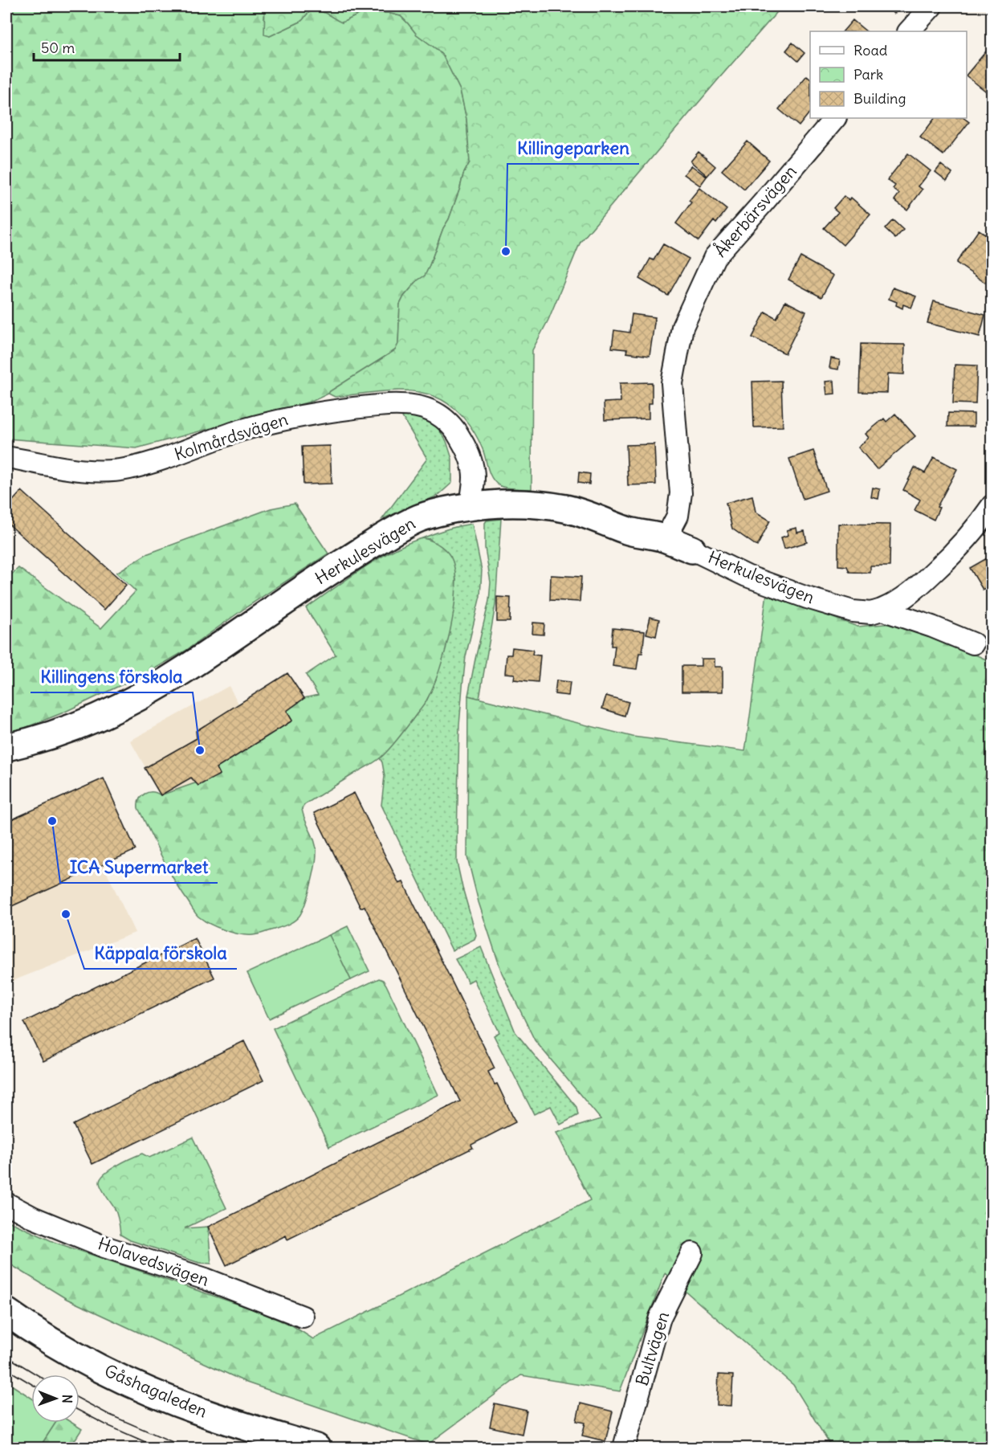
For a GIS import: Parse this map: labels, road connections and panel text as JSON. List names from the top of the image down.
{
  "streets": {
    "street": [
      "Åkerbärsvägen",
      "Kolmårdsvägen",
      "Herkulesvägen",
      "Holavedsvägen",
      "Bultvägen",
      "Gåshagaleden"
    ]
  },
  "crossings": [
    ["Åkerbärsvägen", "Herkulesvägen"],
    ["Kolmårdsvägen", "Herkulesvägen"]
  ],
  "places": [
    "Killingeparken",
    "Killingens förskola",
    "ICA Supermarket",
    "Käppala förskola"
  ],
  "legend": ["Road", "Park", "Building"],
  "scale_bar": "50 m",
  "north": "right"
}
